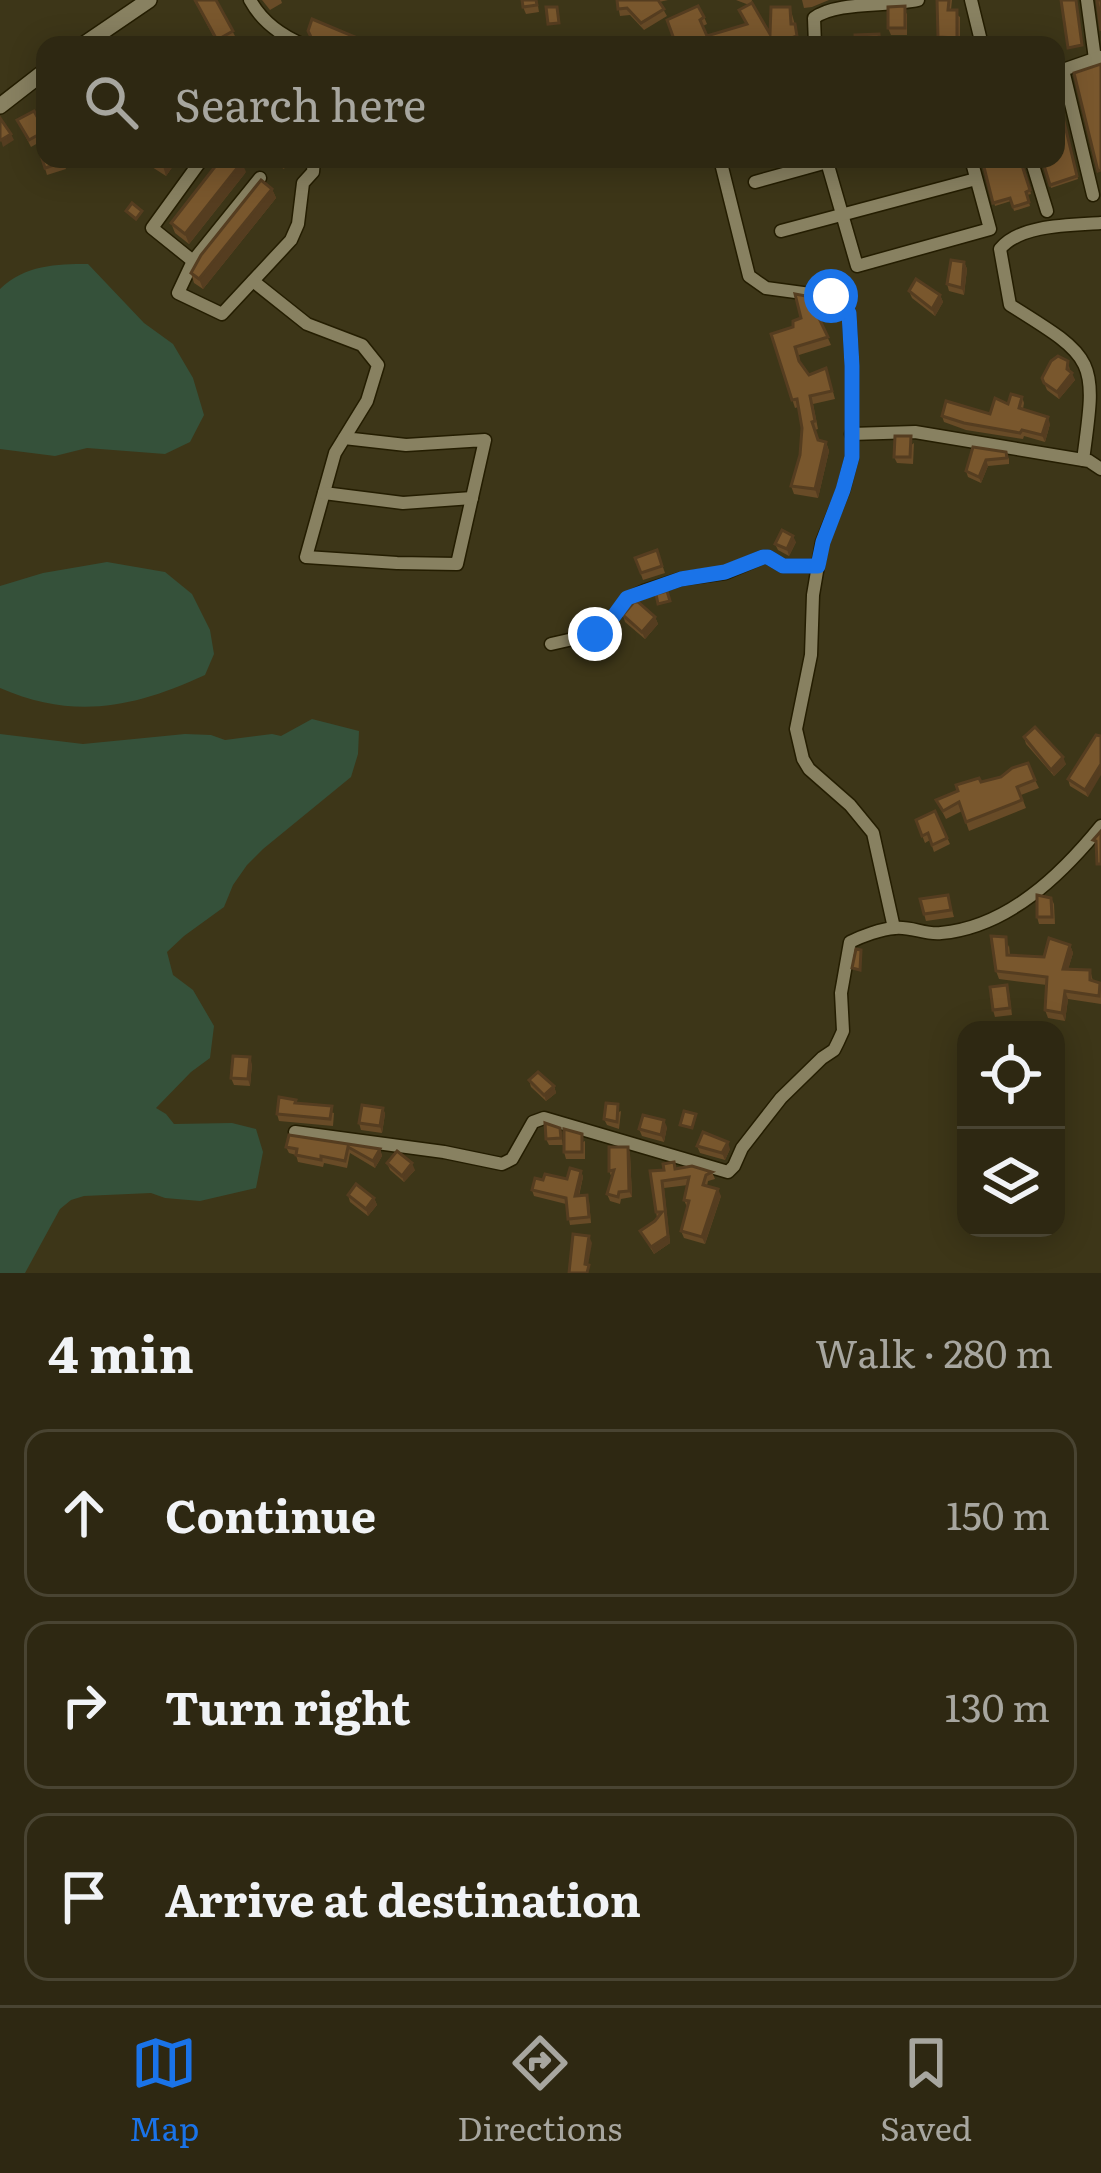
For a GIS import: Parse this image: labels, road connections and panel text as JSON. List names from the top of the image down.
{
  "page": {
    "search": "Search here",
    "heading": ["4 min", "Walk · 280 m"],
    "list": [
      ["Continue", "150 m"],
      ["Turn right", "130 m"],
      "Arrive at destination"
    ],
    "nav": ["Map", "Directions", "Saved"]
  }
}
